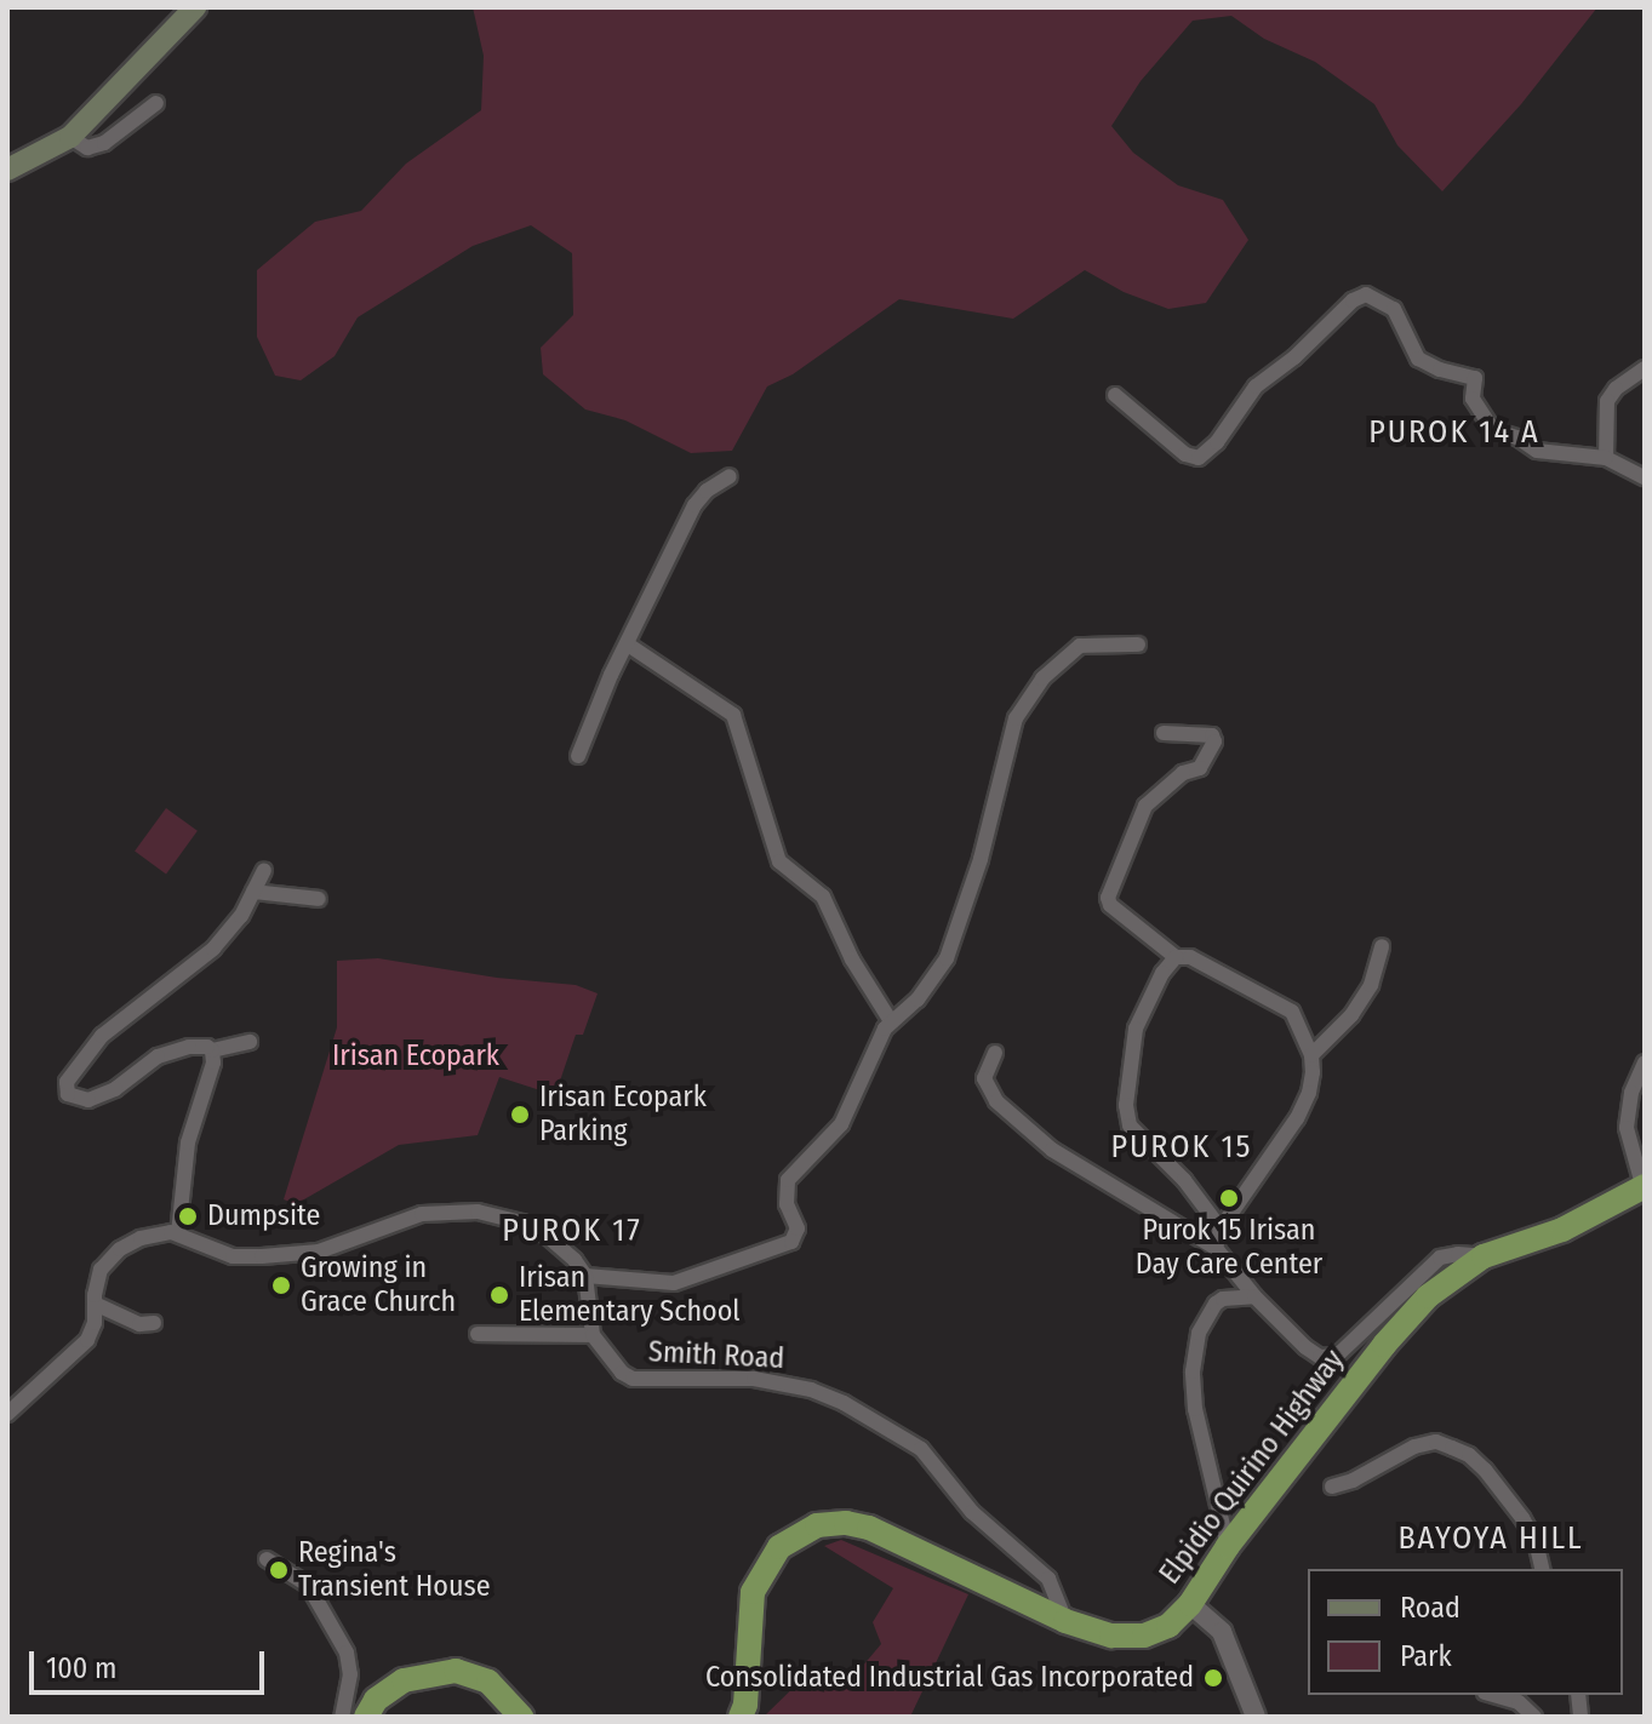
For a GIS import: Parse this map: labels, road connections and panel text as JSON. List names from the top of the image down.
{
  "streets": {
    "highway": ["Elpidio Quirino Highway"],
    "street": ["Smith Road"]
  },
  "crossings": [
    ["Smith Road", "Elpidio Quirino Highway"]
  ],
  "districts": [
    "PUROK 14 A",
    "PUROK 15",
    "PUROK 17",
    "BAYOYA HILL"
  ],
  "parks": ["Irisan Ecopark"],
  "places": [
    "Irisan Ecopark Parking",
    "Purok 15 Irisan Day Care Center",
    "Dumpsite",
    "Growing in Grace Church",
    "Irisan Elementary School",
    "Regina's Transient House",
    "Consolidated Industrial Gas Incorporated"
  ],
  "legend": ["Road", "Park"],
  "scale_bar": "100 m"
}
